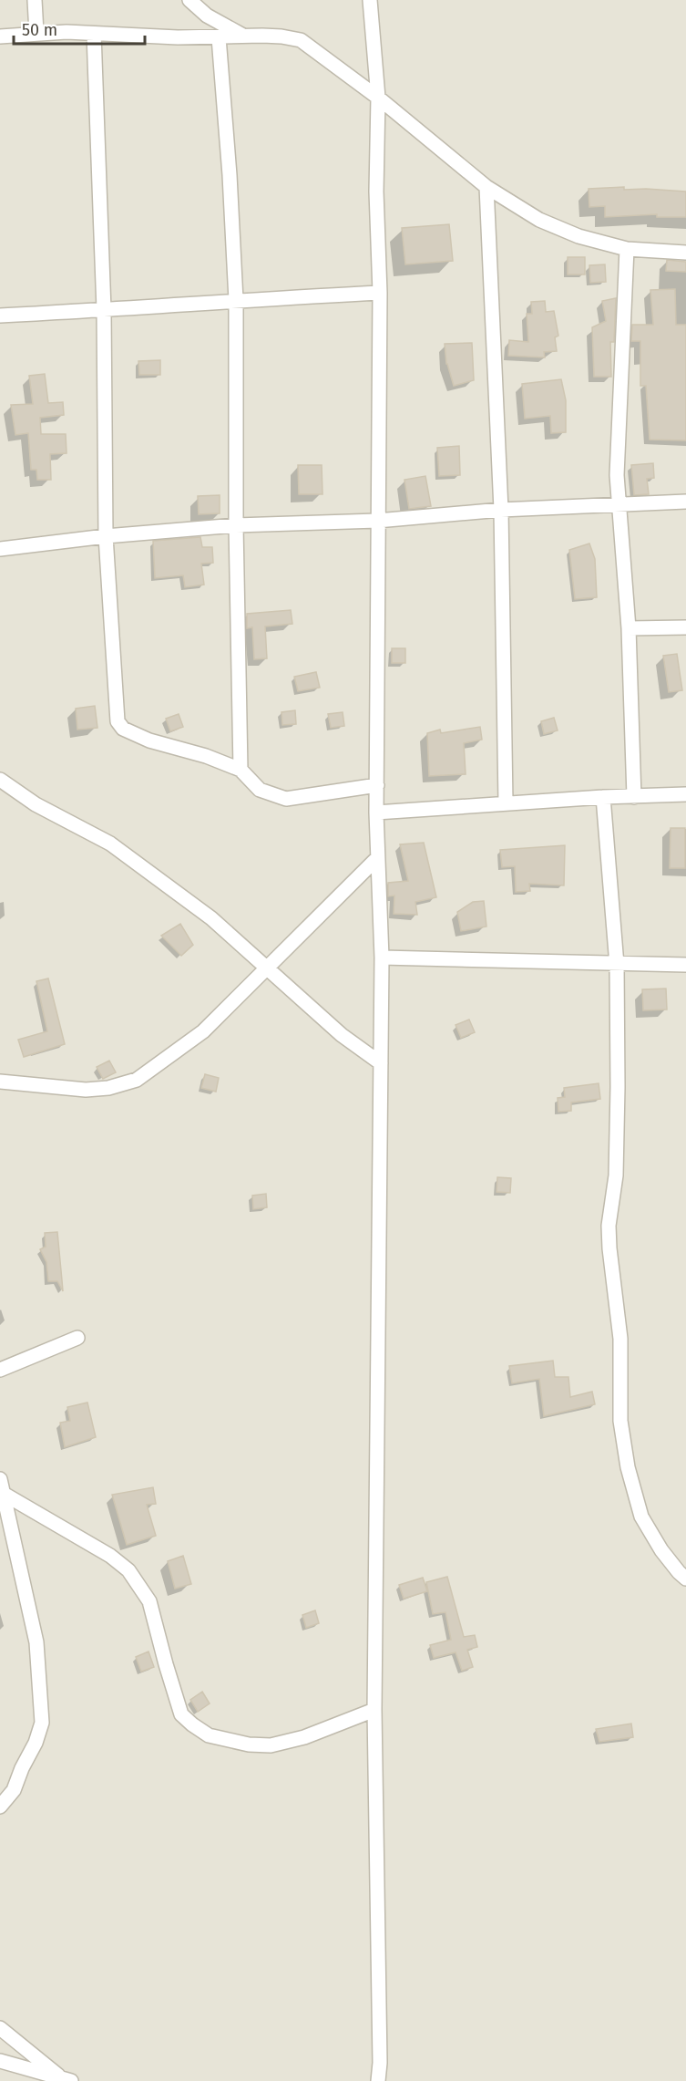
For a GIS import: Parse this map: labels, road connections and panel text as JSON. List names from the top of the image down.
{
  "scale_bar": "50 m"
}
